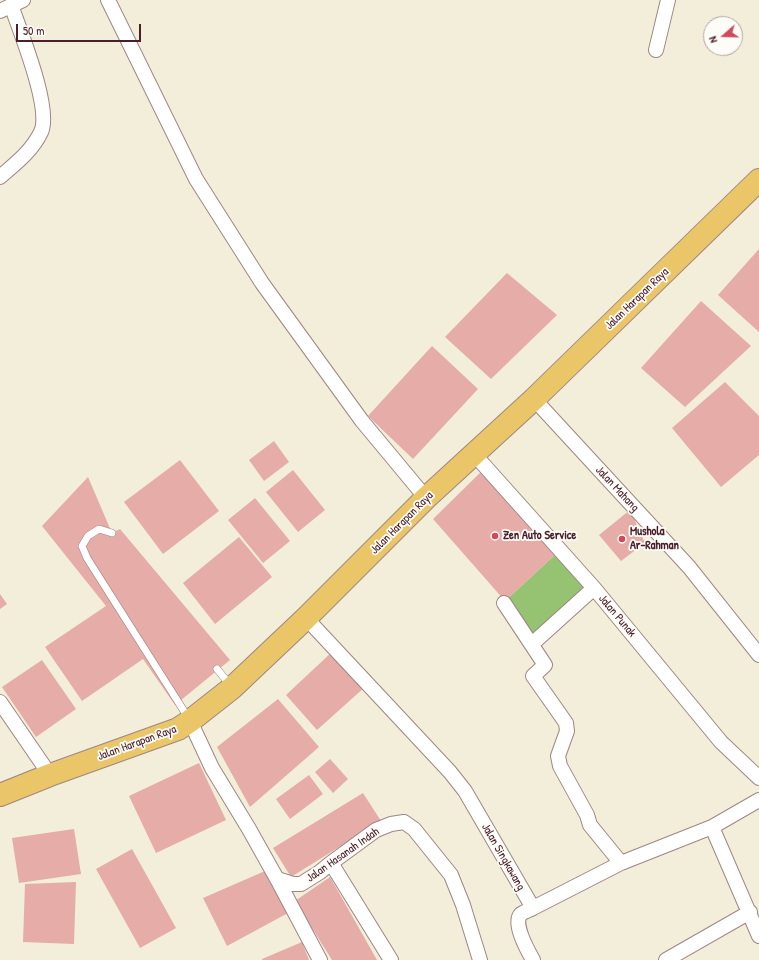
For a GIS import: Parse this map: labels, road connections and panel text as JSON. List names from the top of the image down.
{
  "streets": {
    "main road": ["Jalan Harapan Raya"],
    "street": [
      "Jalan Mahang",
      "Jalan Punak",
      "Jalan Hasanah Indah",
      "Jalan Singkawang"
    ]
  },
  "crossings": [
    ["Jalan Harapan Raya", "Jalan Mahang"],
    ["Jalan Harapan Raya", "Jalan Punak"],
    ["Jalan Harapan Raya", "Jalan Singkawang"]
  ],
  "places": ["Zen Auto Service", "Mushola Ar-Rahman"],
  "scale_bar": "50 m",
  "north": "left"
}
